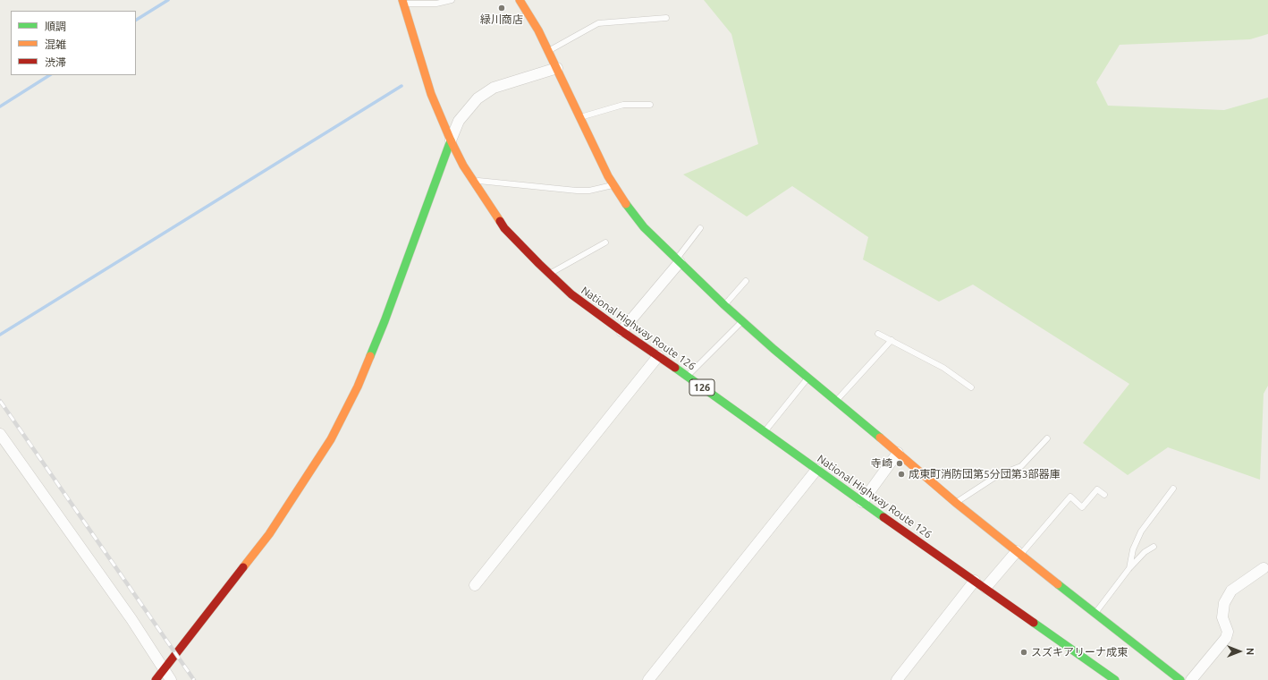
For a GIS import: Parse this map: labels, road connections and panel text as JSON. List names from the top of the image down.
{
  "streets": {
    "main road": ["National Highway Route 126", "126"]
  },
  "places": [
    "緑川商店",
    "寺崎",
    "成東町消防団第5分団第3部器庫",
    "スズキアリーナ成東"
  ],
  "legend": ["順調", "混雑", "渋滞"],
  "north": "right"
}
